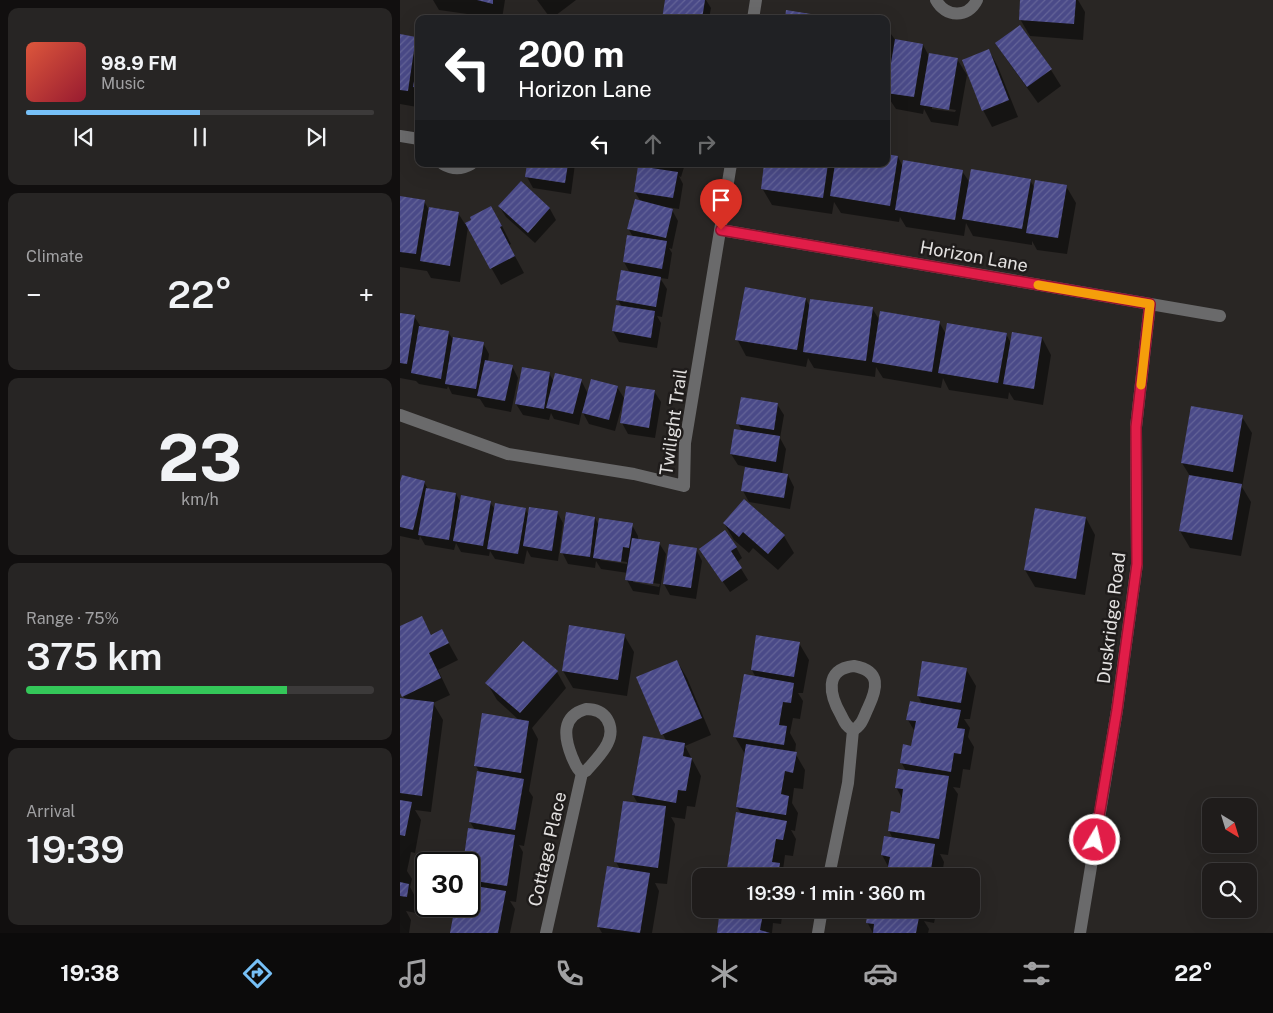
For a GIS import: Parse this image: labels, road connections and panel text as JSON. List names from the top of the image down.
{
  "streets": {
    "street": [
      "Horizon Lane",
      "Twilight Trail",
      "Duskridge Road",
      "Cottage Place"
    ]
  },
  "crossings": [
    ["Horizon Lane", "Twilight Trail"],
    ["Horizon Lane", "Duskridge Road"]
  ],
  "north": "bottom right",
  "page": {
    "turn": ["200 m", "Horizon Lane"],
    "song": ["98.9 FM", "Music"],
    "tile": [
      "Climate",
      ["23", "km/h"],
      ["Range · 75%", "375 km"],
      ["Arrival", "19:39"]
    ],
    "heat": ["−", "22°", "+"],
    "limit": "30",
    "trip": "19:39 · 1 min · 360 m",
    "tabs": ["19:38", "22°"]
  }
}
